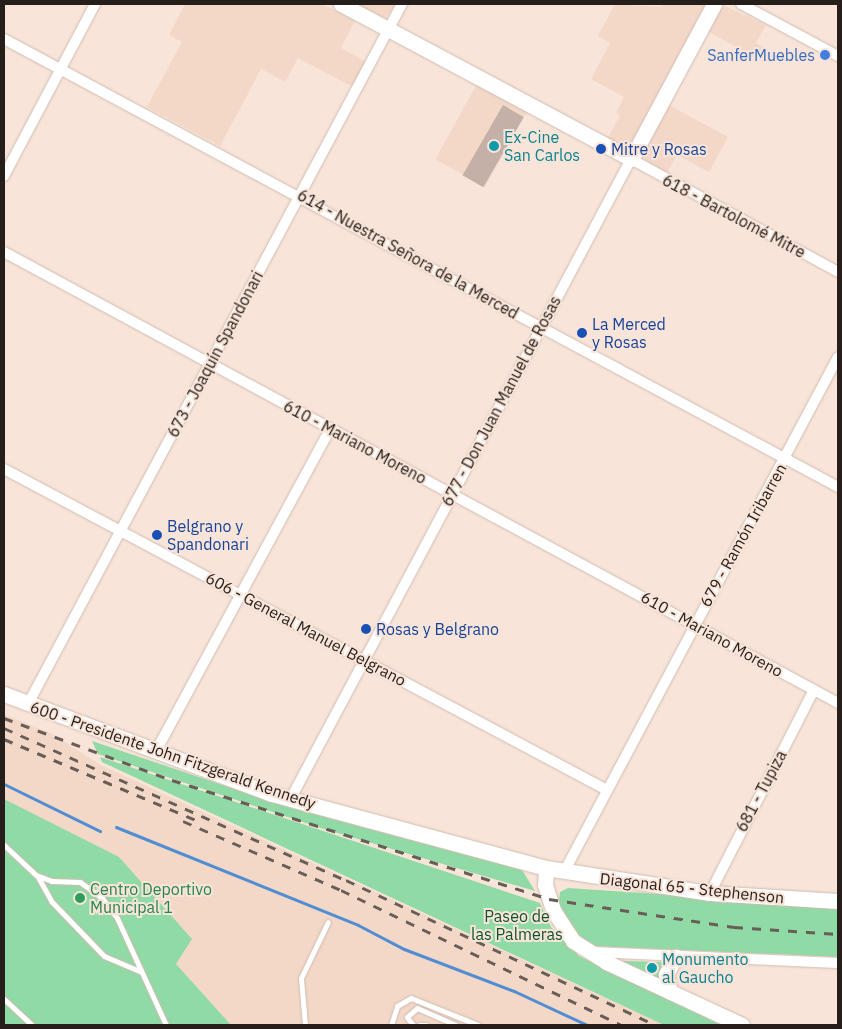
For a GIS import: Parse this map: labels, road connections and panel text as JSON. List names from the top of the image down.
{
  "streets": {
    "street": [
      "618 - Bartolomé Mitre",
      "614 - Nuestra Señora de la Merced",
      "673 - Joaquín Spandonari",
      "677 - Don Juan Manuel de Rosas",
      "610 - Mariano Moreno",
      "679 - Ramón Iribarren",
      "606 - General Manuel Belgrano",
      "600 - Presidente John Fitzgerald Kennedy",
      "681 - Tupiza",
      "Diagonal 65 - Stephenson"
    ]
  },
  "crossings": [
    ["618 - Bartolomé Mitre", "677 - Don Juan Manuel de Rosas"],
    ["614 - Nuestra Señora de la Merced", "673 - Joaquín Spandonari"],
    ["614 - Nuestra Señora de la Merced", "677 - Don Juan Manuel de Rosas"],
    ["614 - Nuestra Señora de la Merced", "679 - Ramón Iribarren"],
    ["673 - Joaquín Spandonari", "610 - Mariano Moreno"],
    ["673 - Joaquín Spandonari", "606 - General Manuel Belgrano"],
    ["673 - Joaquín Spandonari", "600 - Presidente John Fitzgerald Kennedy"],
    ["677 - Don Juan Manuel de Rosas", "610 - Mariano Moreno"],
    ["677 - Don Juan Manuel de Rosas", "606 - General Manuel Belgrano"],
    ["677 - Don Juan Manuel de Rosas", "600 - Presidente John Fitzgerald Kennedy"],
    ["610 - Mariano Moreno", "679 - Ramón Iribarren"],
    ["610 - Mariano Moreno", "681 - Tupiza"],
    ["679 - Ramón Iribarren", "606 - General Manuel Belgrano"],
    ["679 - Ramón Iribarren", "Diagonal 65 - Stephenson"],
    ["600 - Presidente John Fitzgerald Kennedy", "Diagonal 65 - Stephenson"],
    ["681 - Tupiza", "Diagonal 65 - Stephenson"]
  ],
  "parks": ["Paseo de las Palmeras"],
  "places": [
    "SanferMuebles",
    "Ex-Cine San Carlos",
    "Mitre y Rosas",
    "La Merced y Rosas",
    "Belgrano y Spandonari",
    "Rosas y Belgrano",
    "Centro Deportivo Municipal 1",
    "Monumento al Gaucho"
  ]
}
